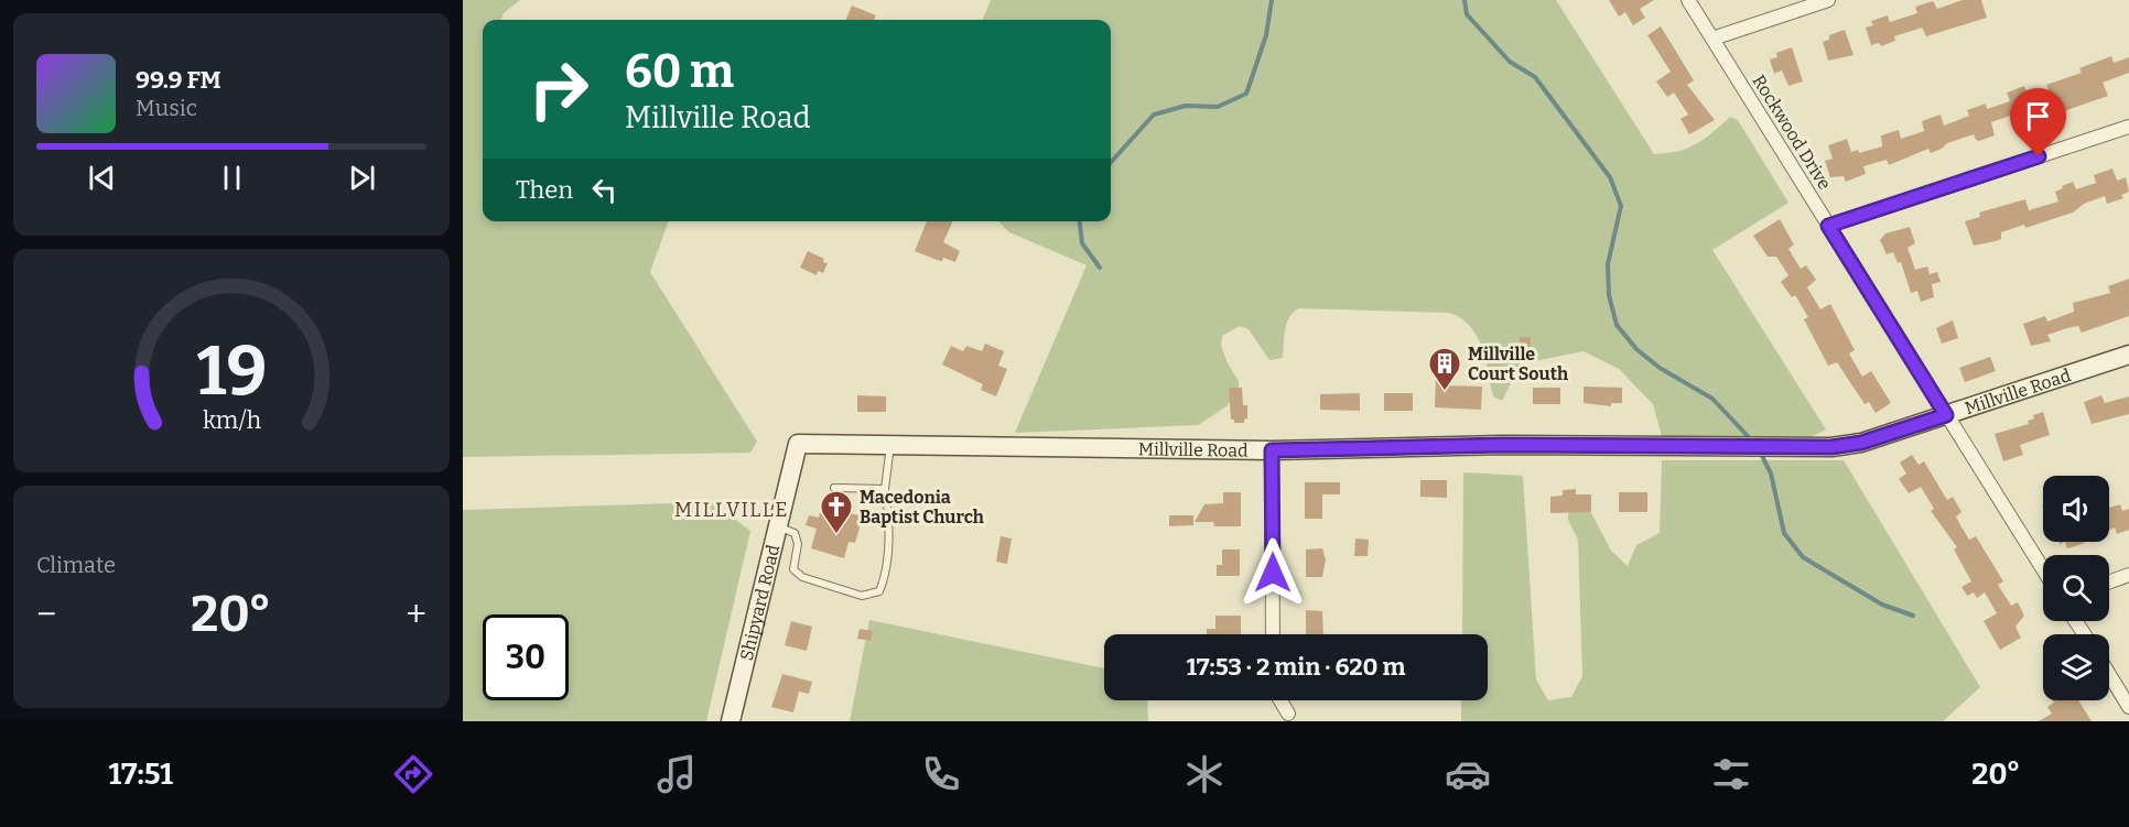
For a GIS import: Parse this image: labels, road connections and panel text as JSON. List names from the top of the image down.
{
  "streets": {
    "street": ["Rockwood Drive", "Millville Road", "Shipyard Road"]
  },
  "crossings": [
    ["Rockwood Drive", "Millville Road"],
    ["Millville Road", "Shipyard Road"]
  ],
  "districts": ["MILLVILLE"],
  "places": {
    "building": ["Millville Court South"],
    "church": ["Macedonia Baptist Church"]
  },
  "page": {
    "turn": ["60 m", "Millville Road"],
    "song": ["99.9 FM", "Music"],
    "then": "Then",
    "tile": "Climate",
    "heat": ["−", "20°", "+"],
    "limit": "30",
    "trip": "17:53 · 2 min · 620 m",
    "tabs": ["17:51", "20°"],
    "gauge": ["19", "km/h"]
  }
}
